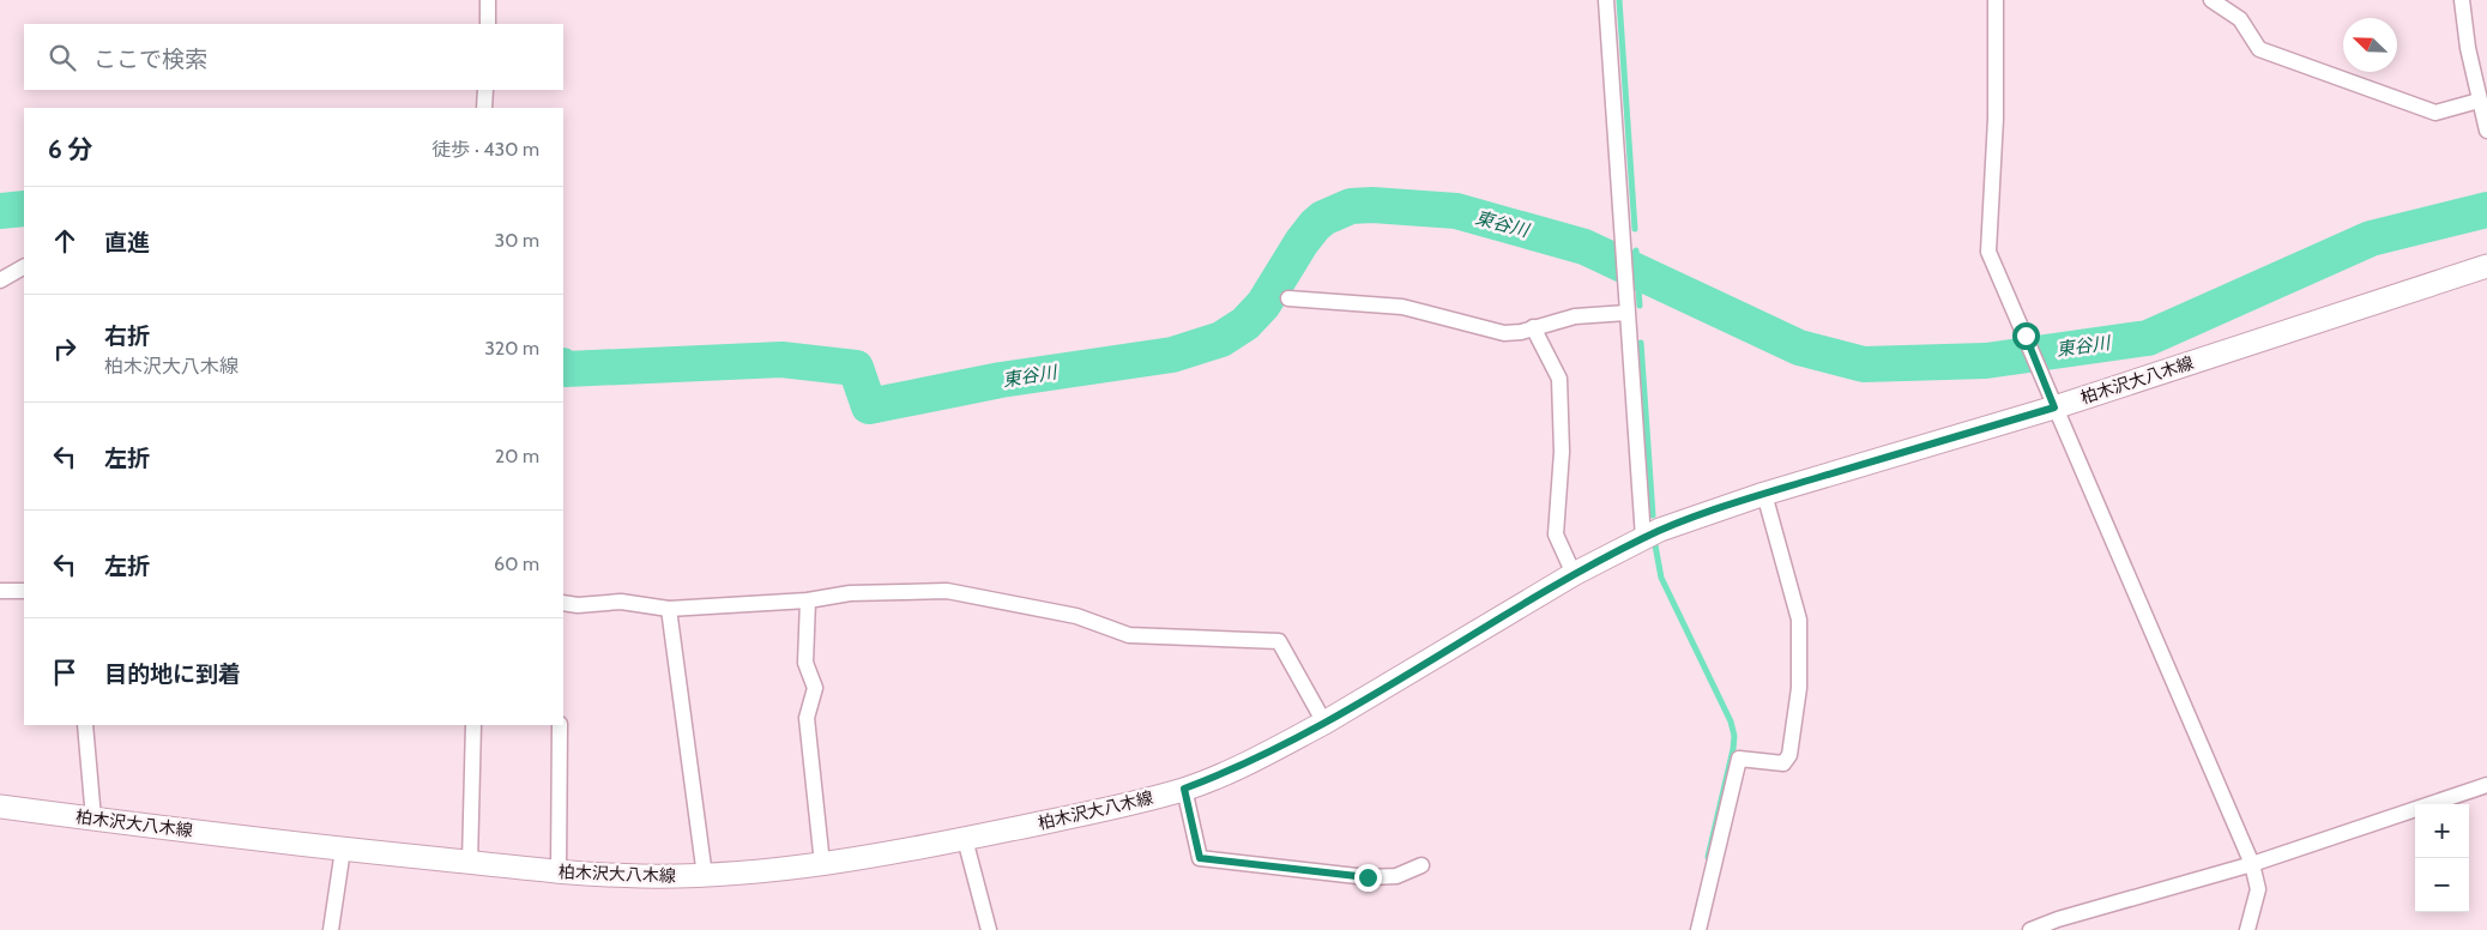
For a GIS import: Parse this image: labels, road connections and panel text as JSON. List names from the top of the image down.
{
  "streets": {
    "main road": ["柏木沢大八木線"]
  },
  "water": ["東谷川"],
  "north": "top left",
  "page": {
    "search": "ここで検索",
    "heading": ["6 分", "徒歩 · 430 m"],
    "list": [
      ["直進", "30 m"],
      ["右折", "柏木沢大八木線", "320 m"],
      ["左折", "20 m"],
      ["左折", "60 m"],
      "目的地に到着"
    ],
    "map_buttons": ["+", "−"]
  }
}
